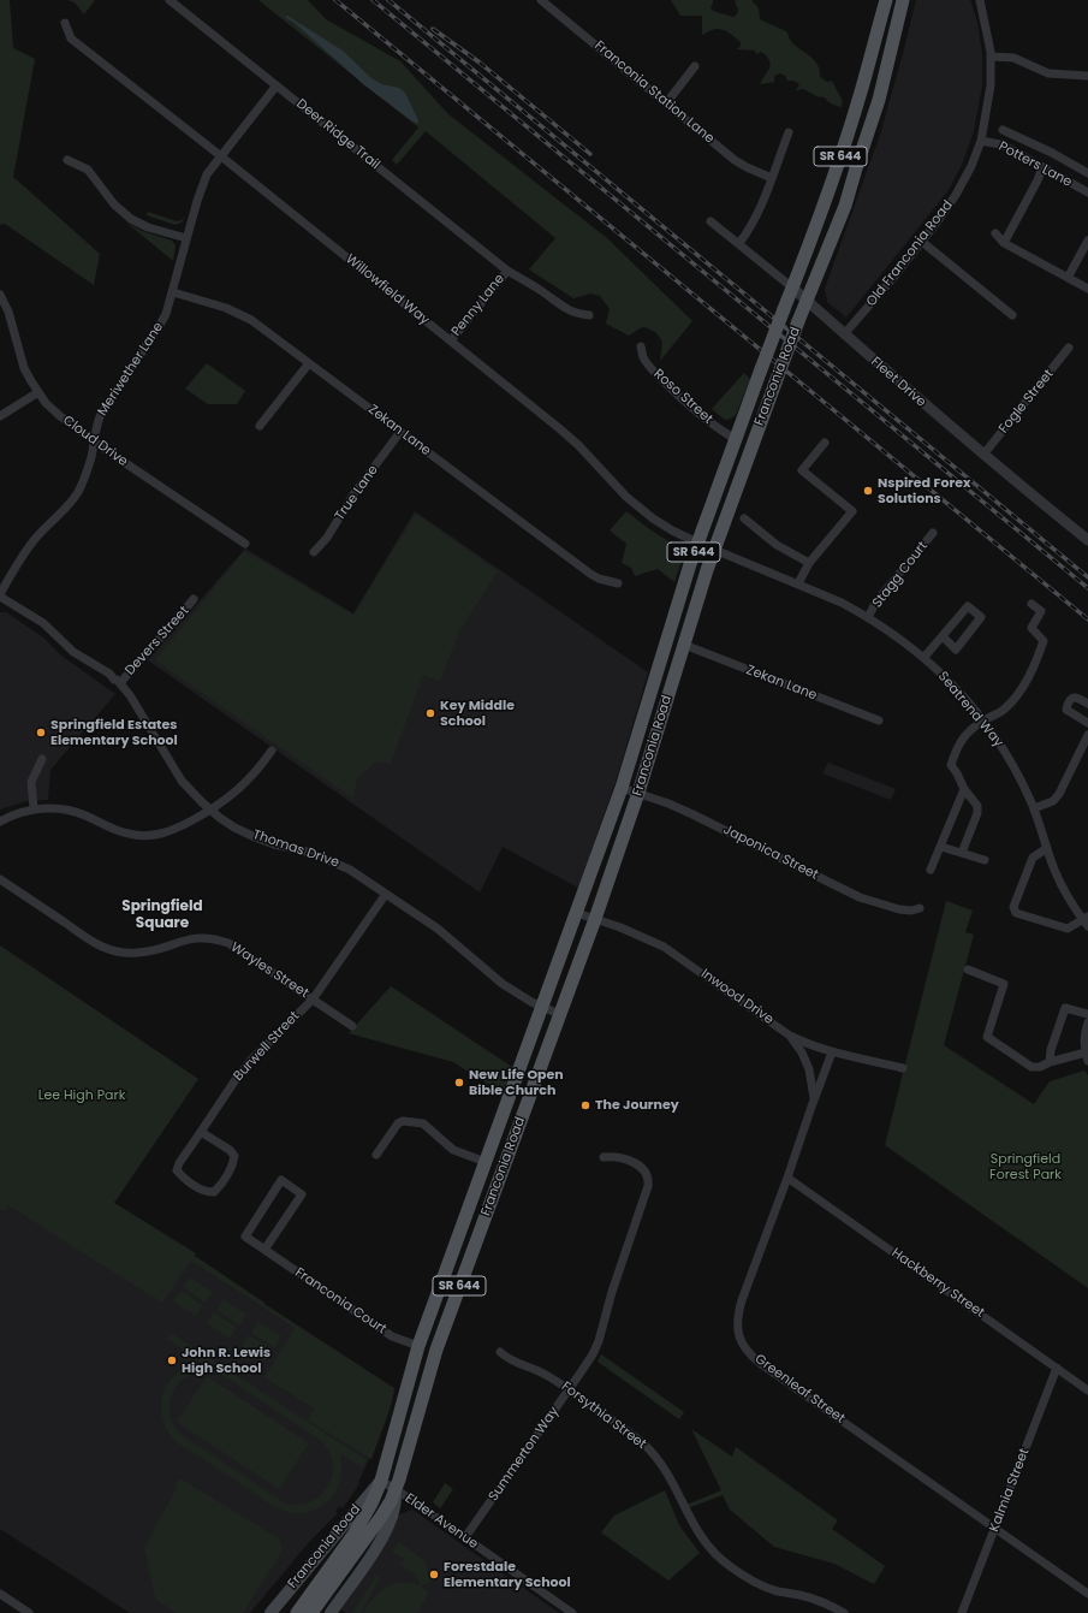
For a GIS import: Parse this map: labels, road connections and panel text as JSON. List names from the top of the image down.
{
  "streets": {
    "main road": ["SR 644", "Franconia Road"],
    "street": [
      "Franconia Station Lane",
      "Deer Ridge Trail",
      "Potters Lane",
      "Old Franconia Road",
      "Willowfield Way",
      "Penny Lane",
      "Meriwether Lane",
      "Fleet Drive",
      "Roso Street",
      "Fogle Street",
      "Zekan Lane",
      "Cloud Drive",
      "True Lane",
      "Stagg Court",
      "Devers Street",
      "Seatrend Way",
      "Thomas Drive",
      "Japonica Street",
      "Wayles Street",
      "Inwood Drive",
      "Burwell Street",
      "Hackberry Street",
      "Franconia Court",
      "Greenleaf Street",
      "Forsythia Street",
      "Summerton Way",
      "Kalmia Street",
      "Elder Avenue"
    ]
  },
  "crossings": [
    ["Deer Ridge Trail", "Penny Lane"],
    ["Deer Ridge Trail", "Meriwether Lane"],
    ["Potters Lane", "Old Franconia Road"],
    ["Old Franconia Road", "Fleet Drive"],
    ["Willowfield Way", "Penny Lane"],
    ["Willowfield Way", "Meriwether Lane"],
    ["Willowfield Way", "Franconia Road"],
    ["Willowfield Way", "Seatrend Way"],
    ["Meriwether Lane", "Zekan Lane"],
    ["Meriwether Lane", "Cloud Drive"],
    ["Meriwether Lane", "Thomas Drive"],
    ["Franconia Road", "Fleet Drive"],
    ["Franconia Road", "Roso Street"],
    ["Franconia Road", "Zekan Lane"],
    ["Franconia Road", "Seatrend Way"],
    ["Franconia Road", "Thomas Drive"],
    ["Franconia Road", "Japonica Street"],
    ["Franconia Road", "Inwood Drive"],
    ["Franconia Road", "Franconia Court"],
    ["Franconia Road", "Elder Avenue"],
    ["Fleet Drive", "Fogle Street"],
    ["Zekan Lane", "True Lane"],
    ["Stagg Court", "Seatrend Way"],
    ["Devers Street", "Thomas Drive"],
    ["Thomas Drive", "Burwell Street"],
    ["Wayles Street", "Burwell Street"],
    ["Inwood Drive", "Greenleaf Street"],
    ["Hackberry Street", "Greenleaf Street"],
    ["Hackberry Street", "Kalmia Street"],
    ["Greenleaf Street", "Kalmia Street"],
    ["Forsythia Street", "Summerton Way"],
    ["Summerton Way", "Elder Avenue"]
  ],
  "districts": ["Springfield Square"],
  "parks": ["Lee High Park", "Springfield Forest Park"],
  "places": [
    "Nspired Forex Solutions",
    "Key Middle School",
    "Springfield Estates Elementary School",
    "New Life Open Bible Church",
    "The Journey",
    "John R. Lewis High School",
    "Forestdale Elementary School"
  ]
}
